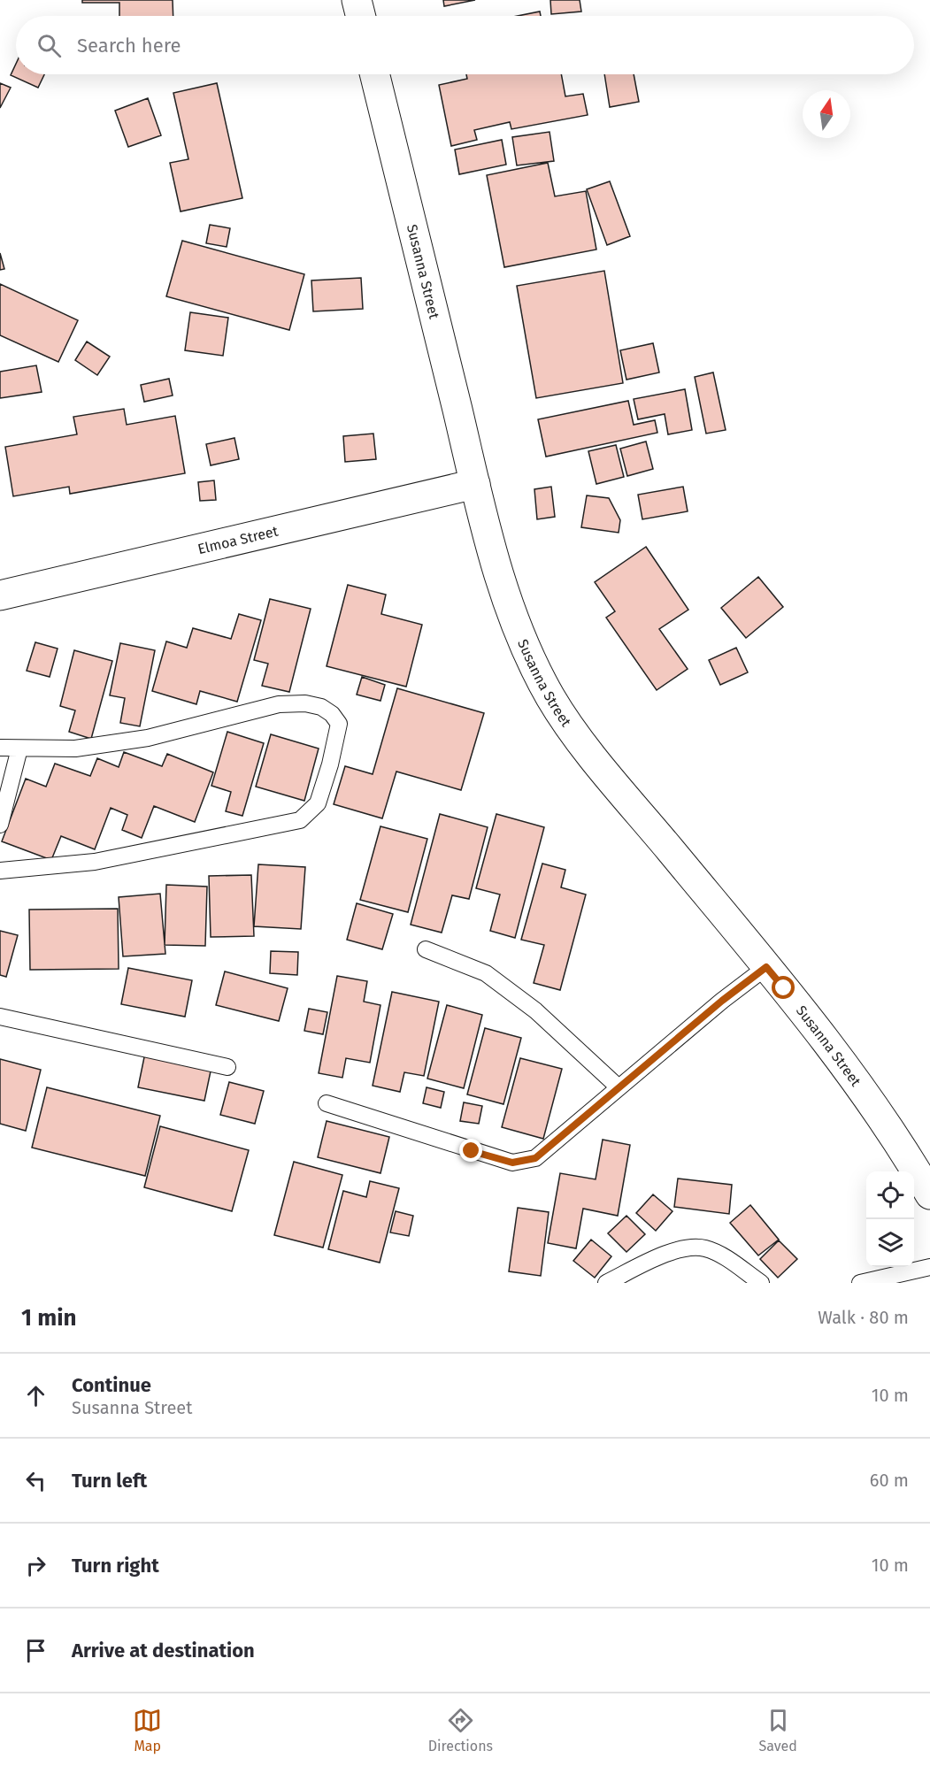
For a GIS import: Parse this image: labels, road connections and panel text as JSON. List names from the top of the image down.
{
  "streets": {
    "street": ["Susanna Street", "Elmoa Street"]
  },
  "crossings": [
    ["Susanna Street", "Elmoa Street"]
  ],
  "north": "top",
  "page": {
    "search": "Search here",
    "heading": ["1 min", "Walk · 80 m"],
    "list": [
      ["Continue", "Susanna Street", "10 m"],
      ["Turn left", "60 m"],
      ["Turn right", "10 m"],
      "Arrive at destination"
    ],
    "nav": ["Map", "Directions", "Saved"]
  }
}
